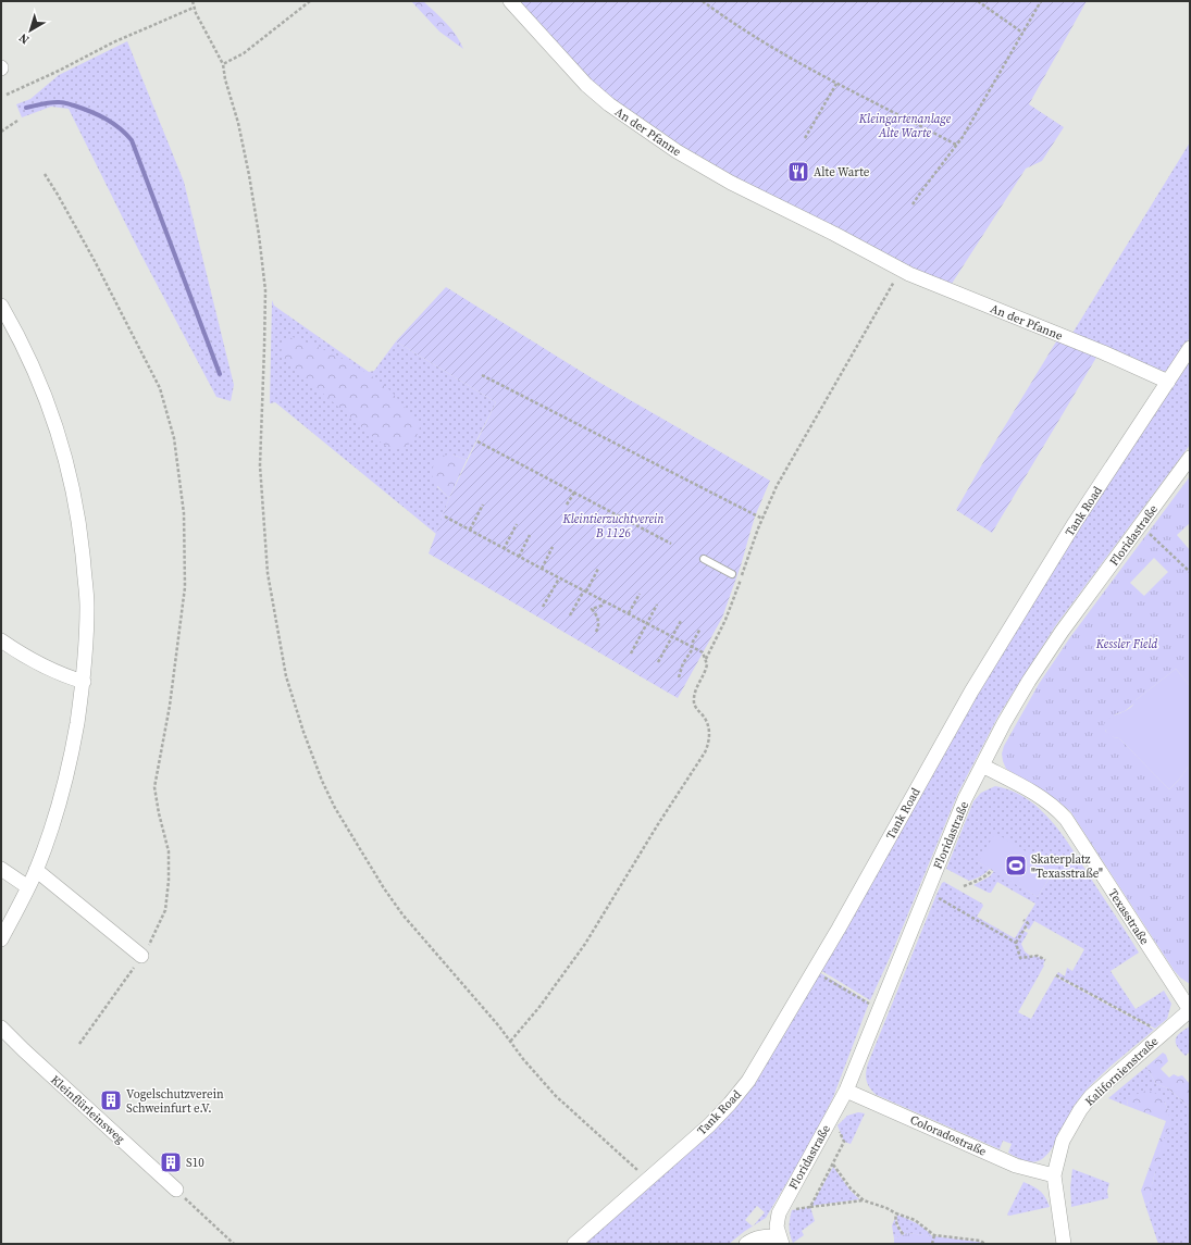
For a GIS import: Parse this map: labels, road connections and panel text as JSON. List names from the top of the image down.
{
  "streets": {
    "street": [
      "An der Pfanne",
      "Tank Road",
      "Floridastraße",
      "Texasstraße",
      "Kalifornienstraße",
      "Kleinflürleinsweg",
      "Coloradostraße"
    ]
  },
  "crossings": [
    ["An der Pfanne", "Tank Road"],
    ["Floridastraße", "Texasstraße"],
    ["Floridastraße", "Coloradostraße"],
    ["Texasstraße", "Kalifornienstraße"],
    ["Kalifornienstraße", "Coloradostraße"]
  ],
  "parks": ["Kleingartenanlage Alte Warte", "Kleintierzuchtverein B 1126", "Kessler Field"],
  "places": {
    "restaurant": ["Alte Warte"],
    "sports": ["Skaterplatz \"Texasstraße\""],
    "building": ["Vogelschutzverein Schweinfurt e.V.", "S10"]
  },
  "north": "bottom left"
}
